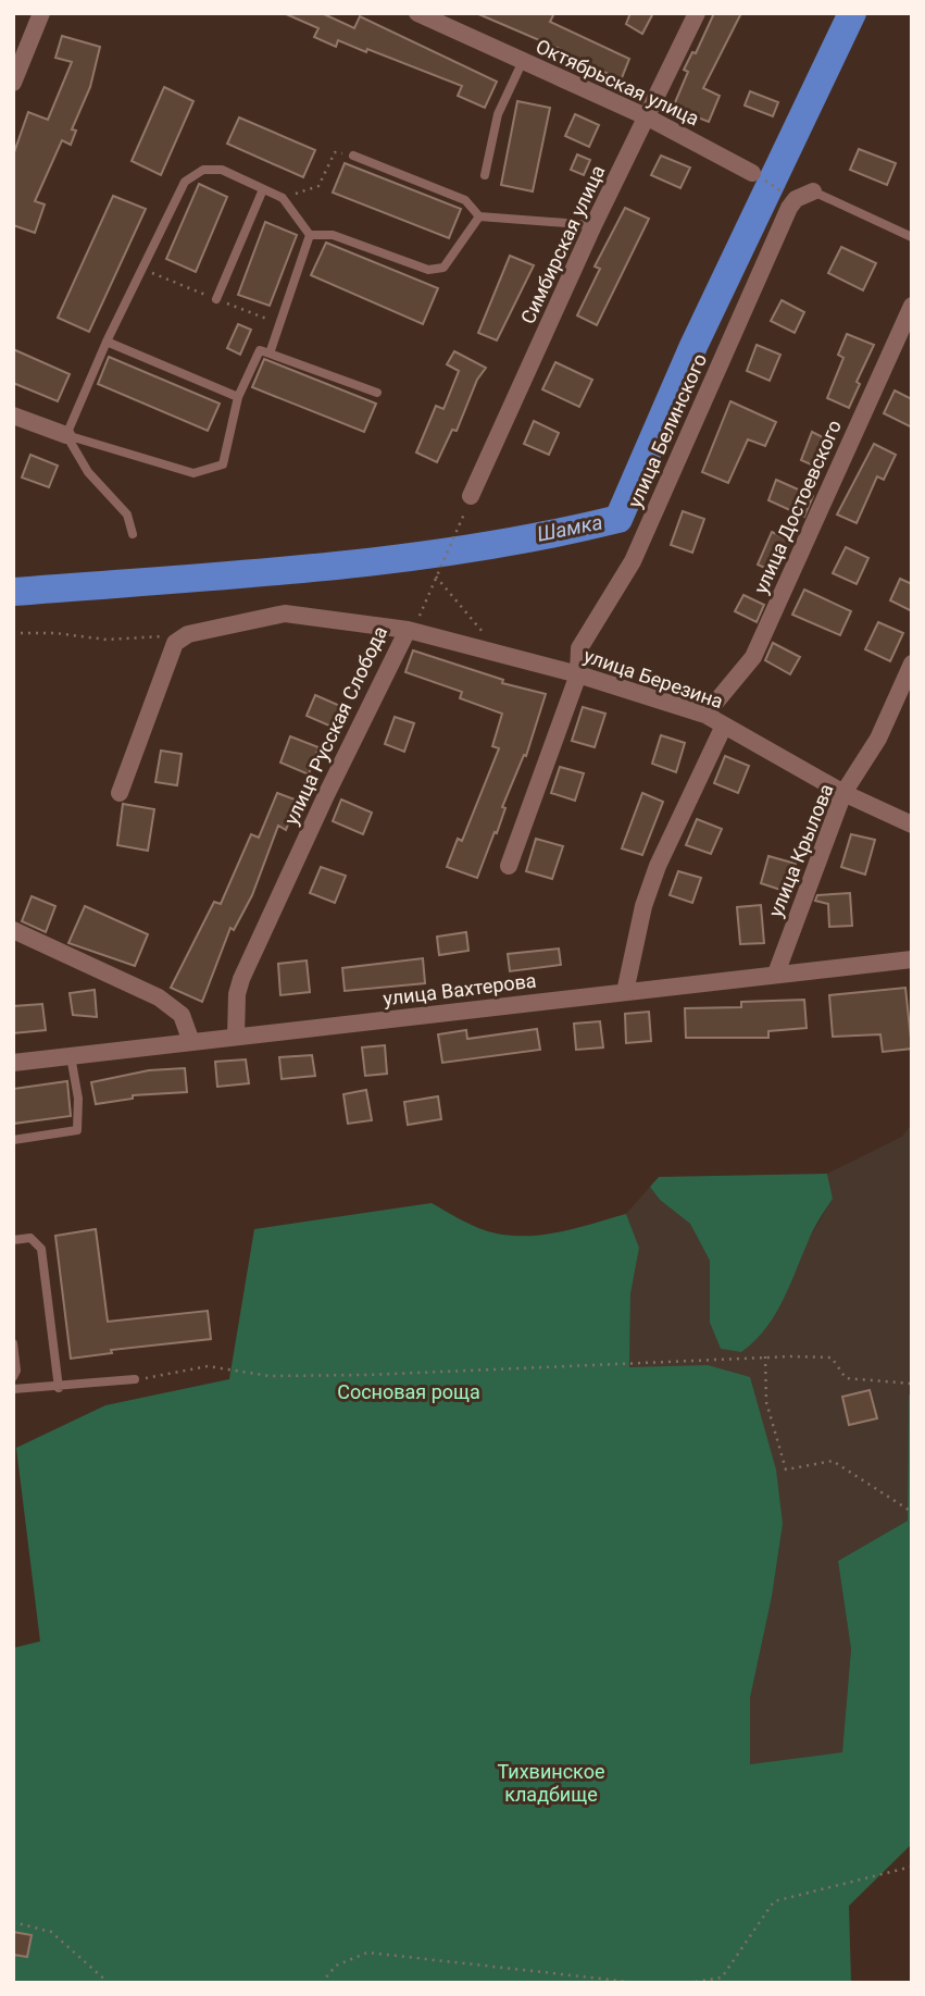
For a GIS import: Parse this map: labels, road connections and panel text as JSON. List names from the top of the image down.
{
  "streets": {
    "street": [
      "Октябрьская улица",
      "Симбирская улица",
      "улица Белинского",
      "улица Достоевского",
      "улица Березина",
      "улица Русская Слобода",
      "улица Крылова",
      "улица Вахтерова"
    ]
  },
  "crossings": [
    ["Октябрьская улица", "Симбирская улица"],
    ["улица Белинского", "улица Березина"],
    ["улица Достоевского", "улица Березина"],
    ["улица Березина", "улица Русская Слобода"],
    ["улица Березина", "улица Крылова"],
    ["улица Русская Слобода", "улица Вахтерова"],
    ["улица Крылова", "улица Вахтерова"]
  ],
  "water": ["Шамка"],
  "parks": ["Сосновая роща", "Тихвинское кладбище"]
}
